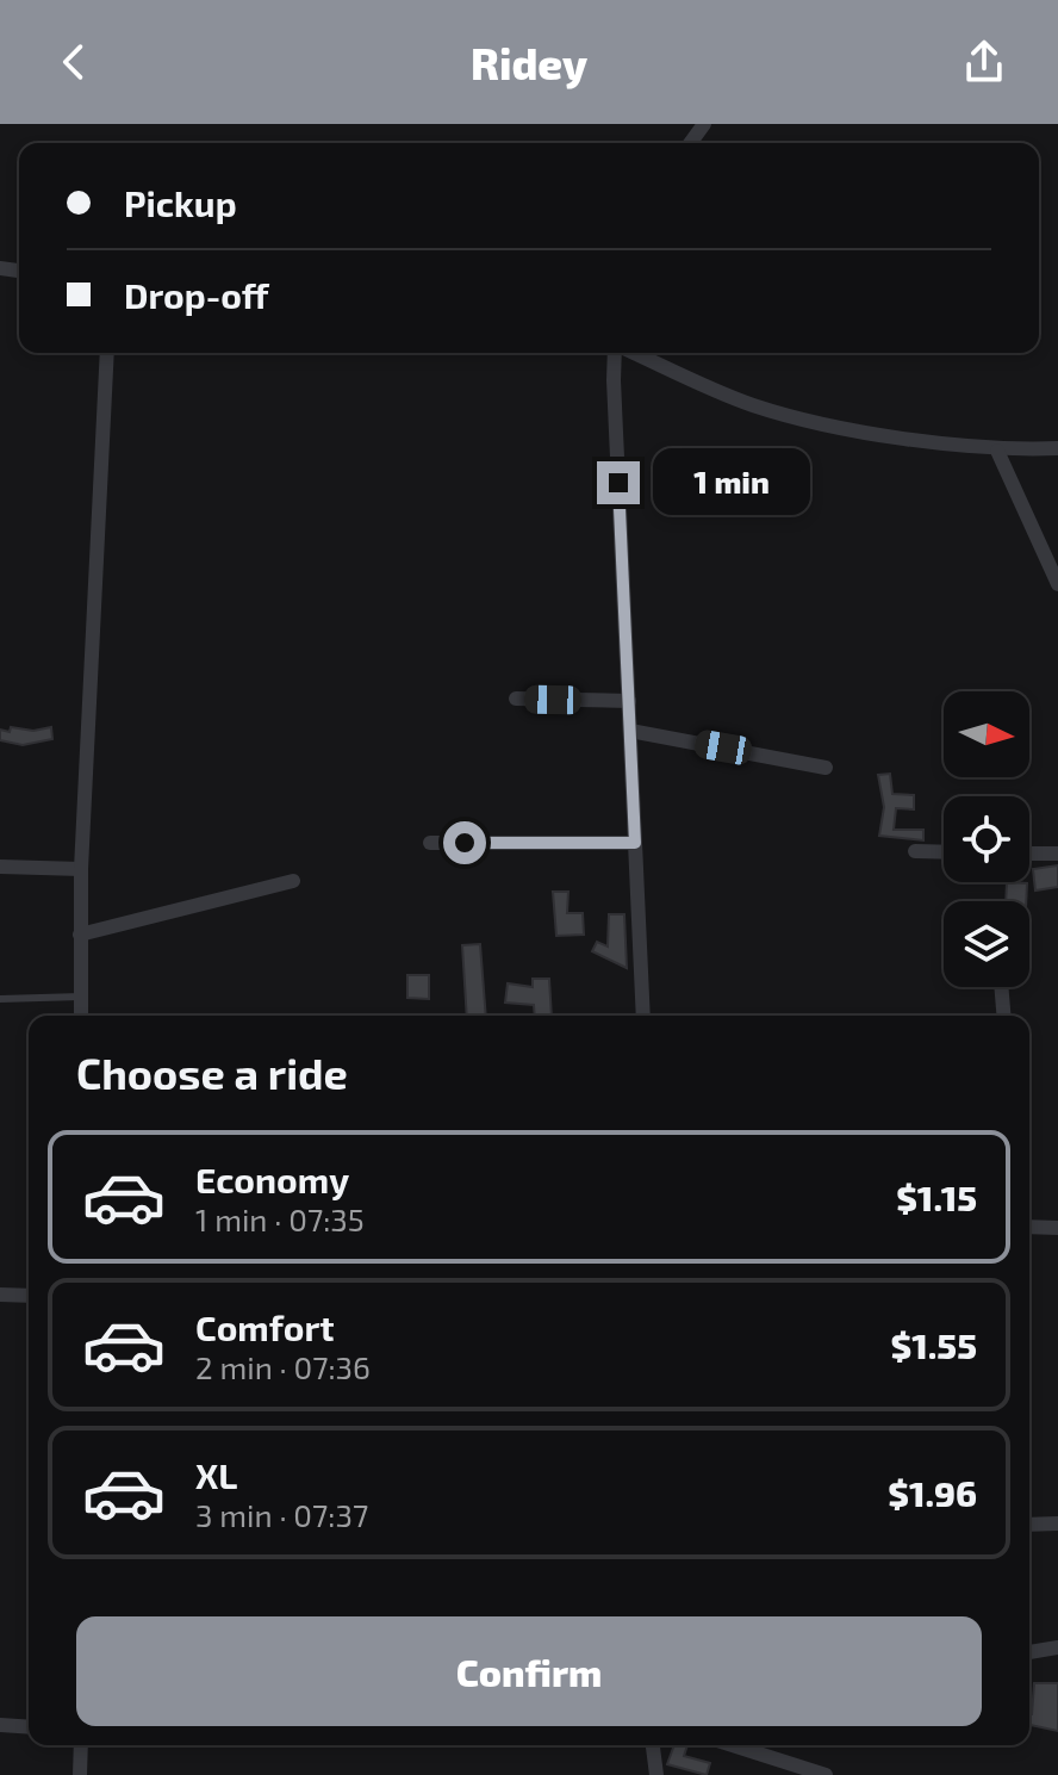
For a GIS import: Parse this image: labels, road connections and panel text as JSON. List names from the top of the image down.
{
  "north": "right",
  "page": {
    "header": "Ridey",
    "banner": ["Pickup", "Drop-off"],
    "bubble": "1 min",
    "heading": "Choose a ride",
    "list": [
      {
        "name": "Economy",
        "note": "1 min · 07:35",
        "value": "$1.15"
      },
      {
        "name": "Comfort",
        "note": "2 min · 07:36",
        "value": "$1.55"
      },
      {
        "name": "XL",
        "note": "3 min · 07:37",
        "value": "$1.96"
      }
    ],
    "buttons": "Confirm"
  }
}
